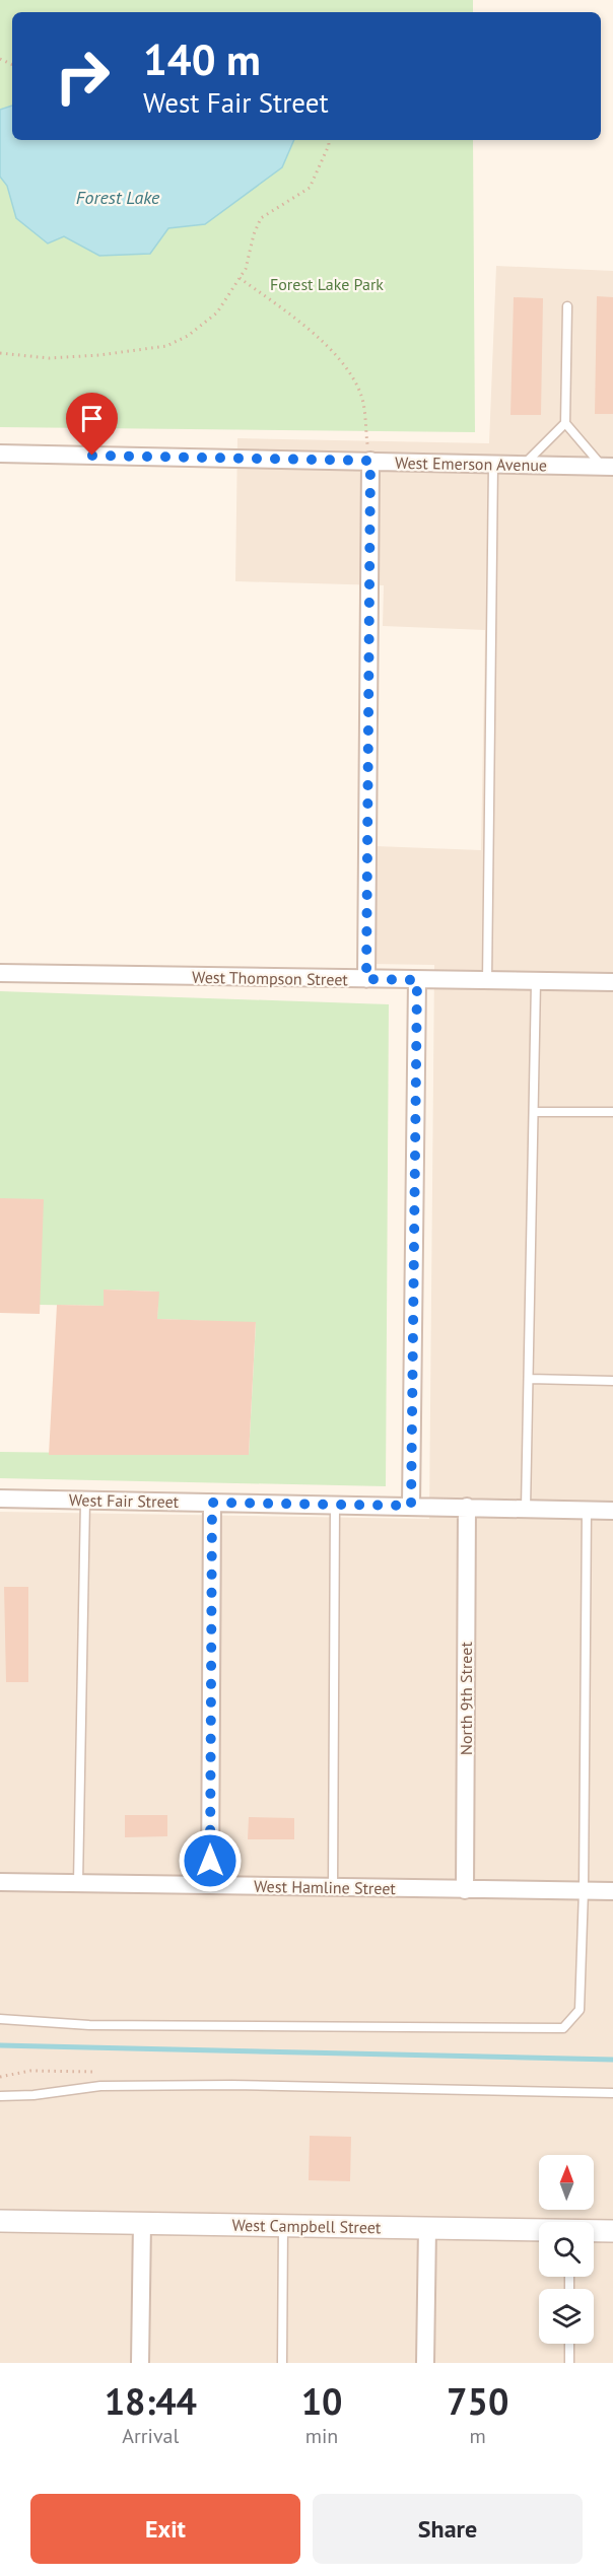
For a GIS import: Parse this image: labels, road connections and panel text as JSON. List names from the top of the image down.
{
  "streets": {
    "street": [
      "West Emerson Avenue",
      "West Thompson Street",
      "West Fair Street",
      "North 9th Street",
      "West Hamline Street",
      "West Campbell Street"
    ]
  },
  "crossings": [
    ["West Fair Street", "North 9th Street"],
    ["North 9th Street", "West Hamline Street"]
  ],
  "water": ["Forest Lake"],
  "parks": ["Forest Lake Park"],
  "north": "top",
  "page": {
    "turn": ["140 m", "West Fair Street"],
    "eta": [
      "18:44",
      "Arrival",
      "10",
      "min",
      "750",
      "m"
    ],
    "buttons": ["Exit", "Share"]
  }
}
